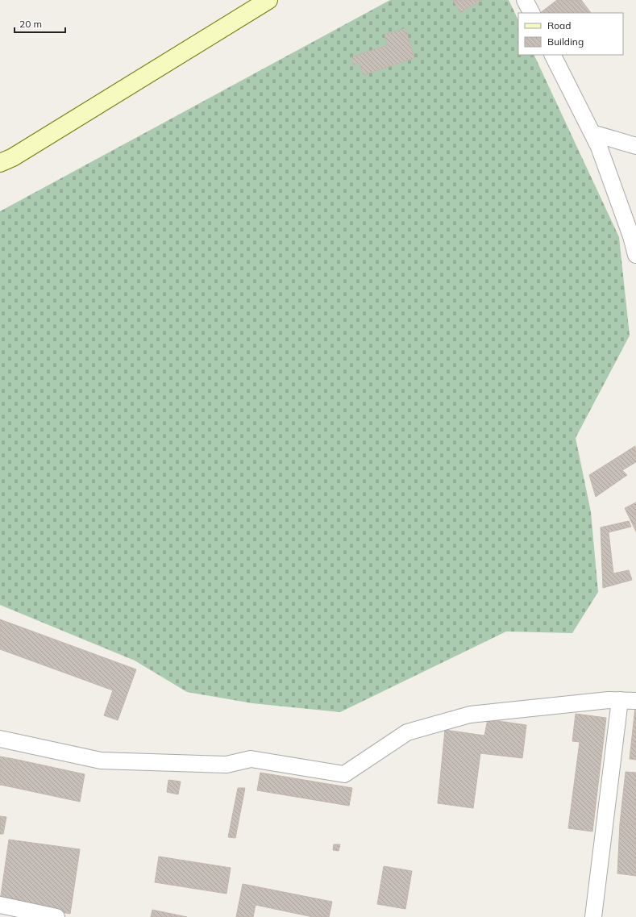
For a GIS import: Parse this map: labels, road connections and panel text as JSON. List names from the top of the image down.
{
  "legend": ["Road", "Building"],
  "scale_bar": "20 m"
}
